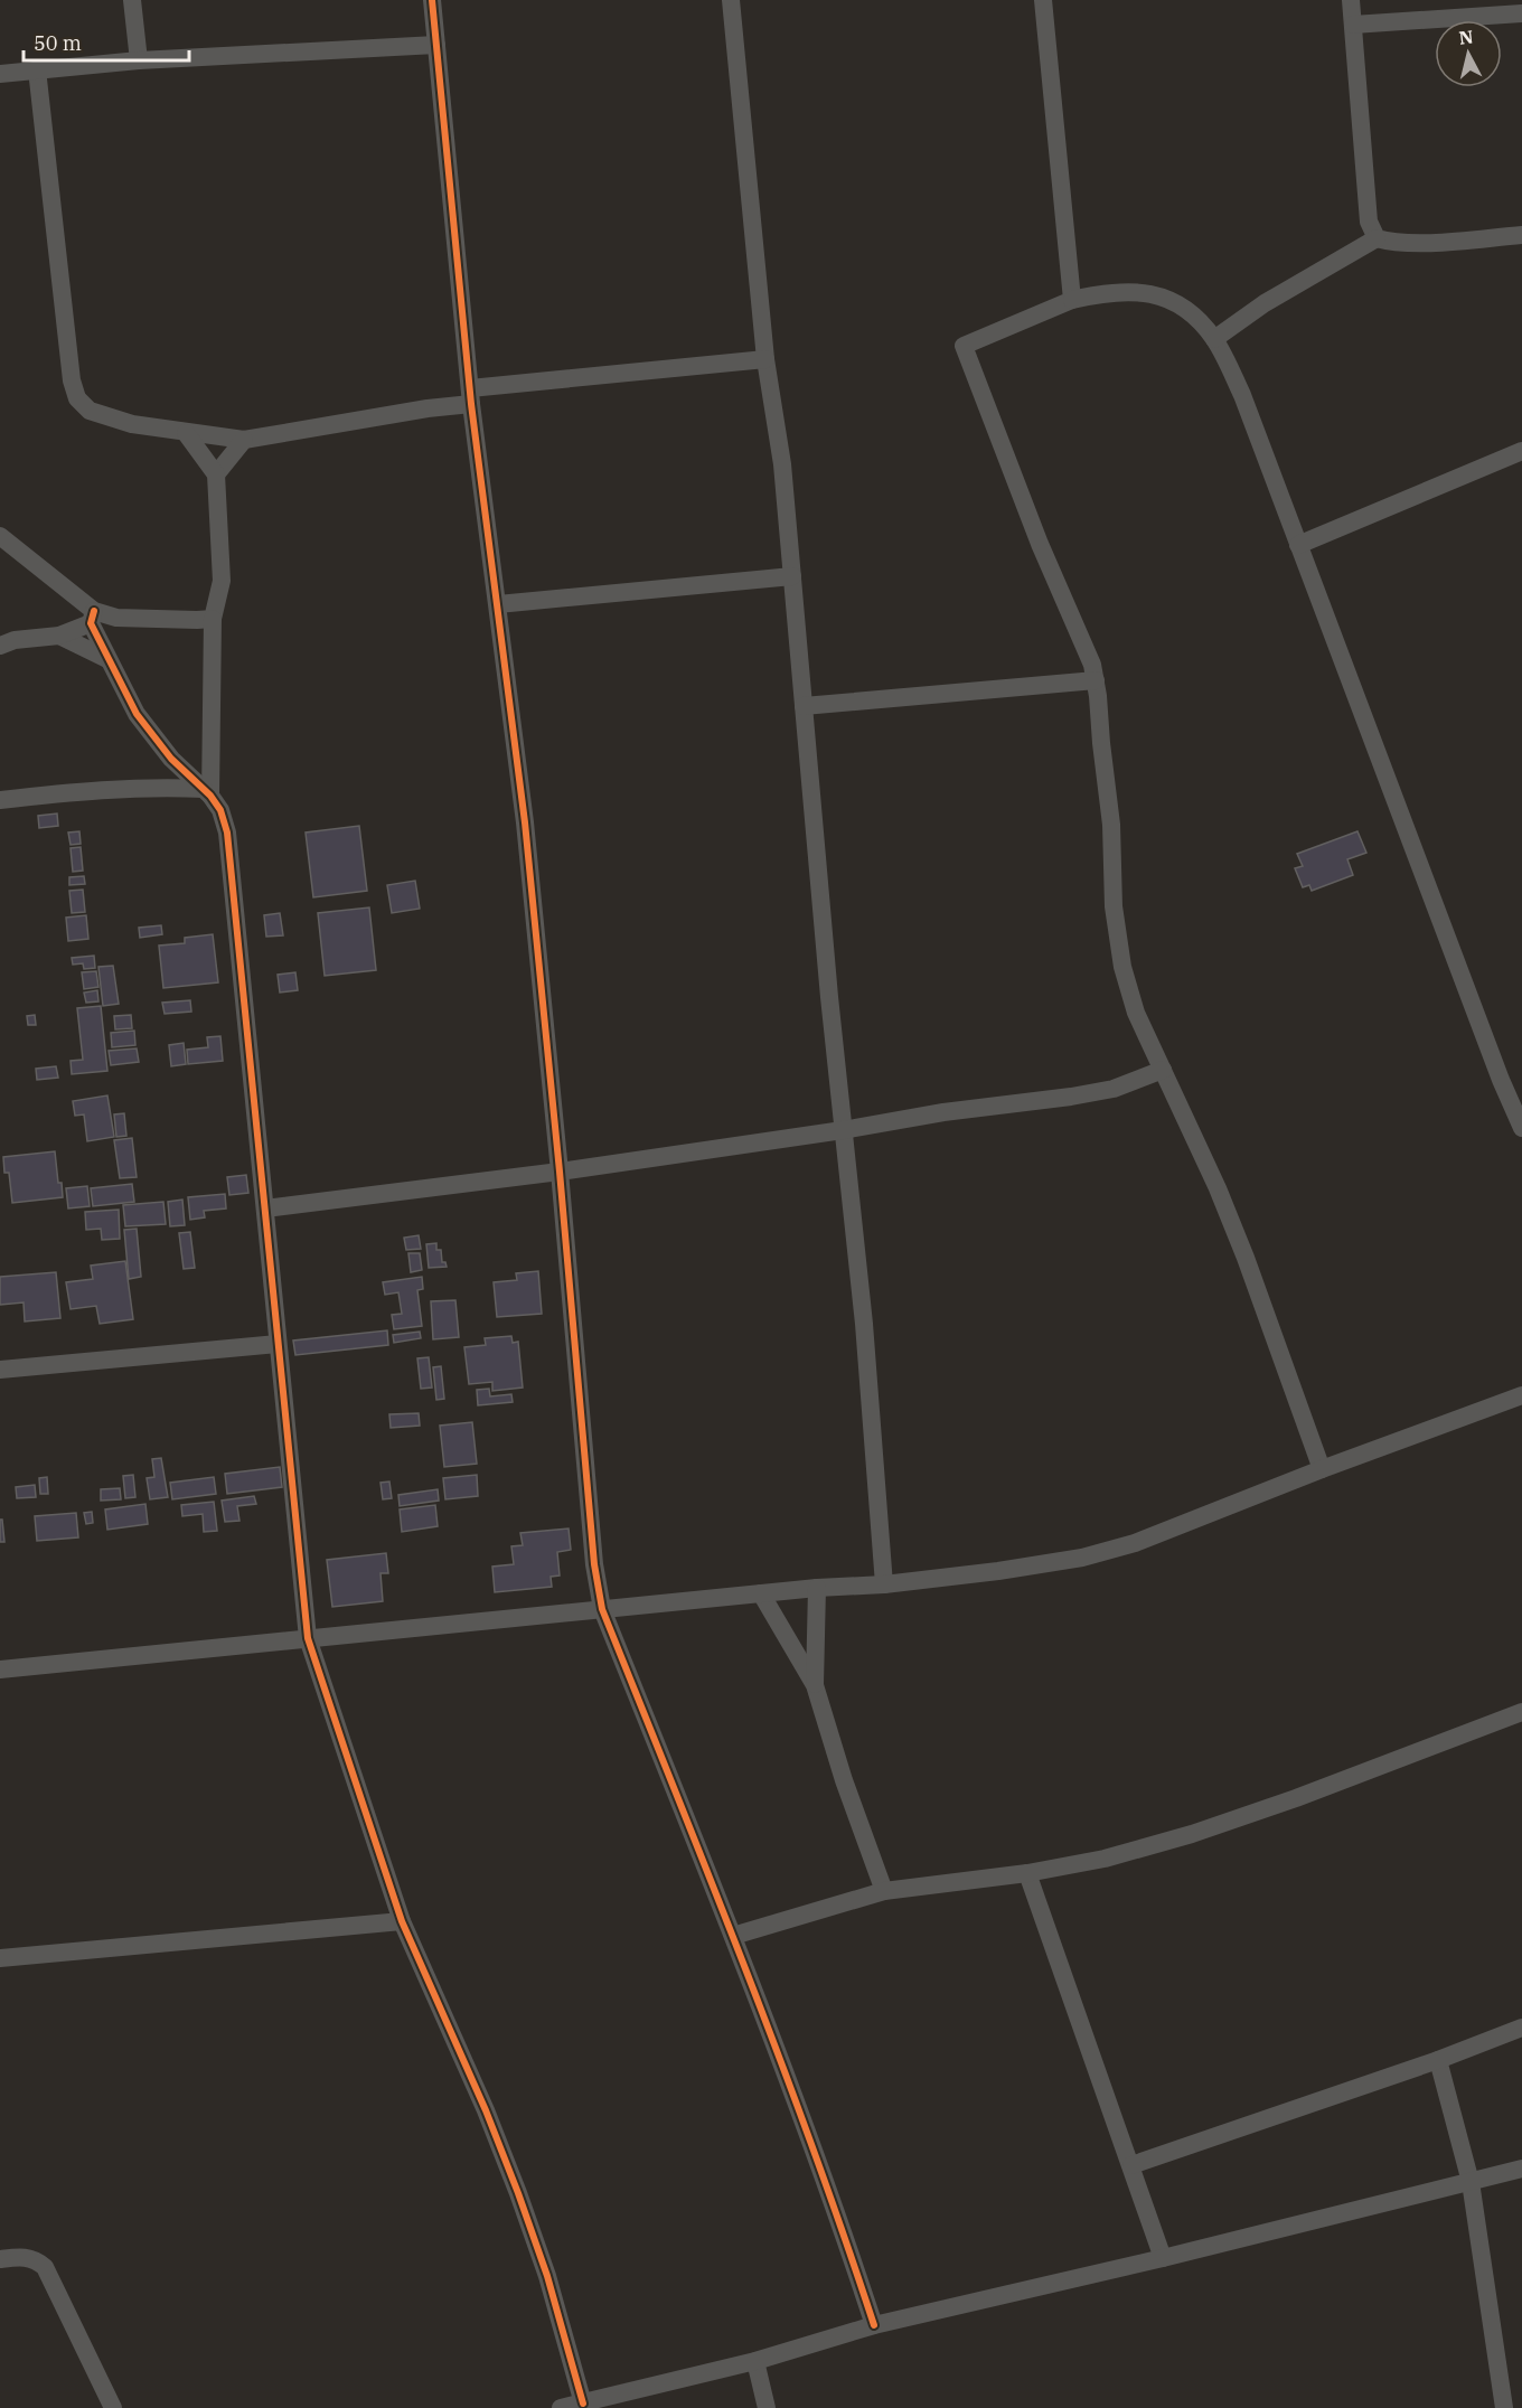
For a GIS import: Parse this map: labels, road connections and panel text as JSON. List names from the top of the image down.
{
  "scale_bar": "50 m",
  "north": "top"
}
